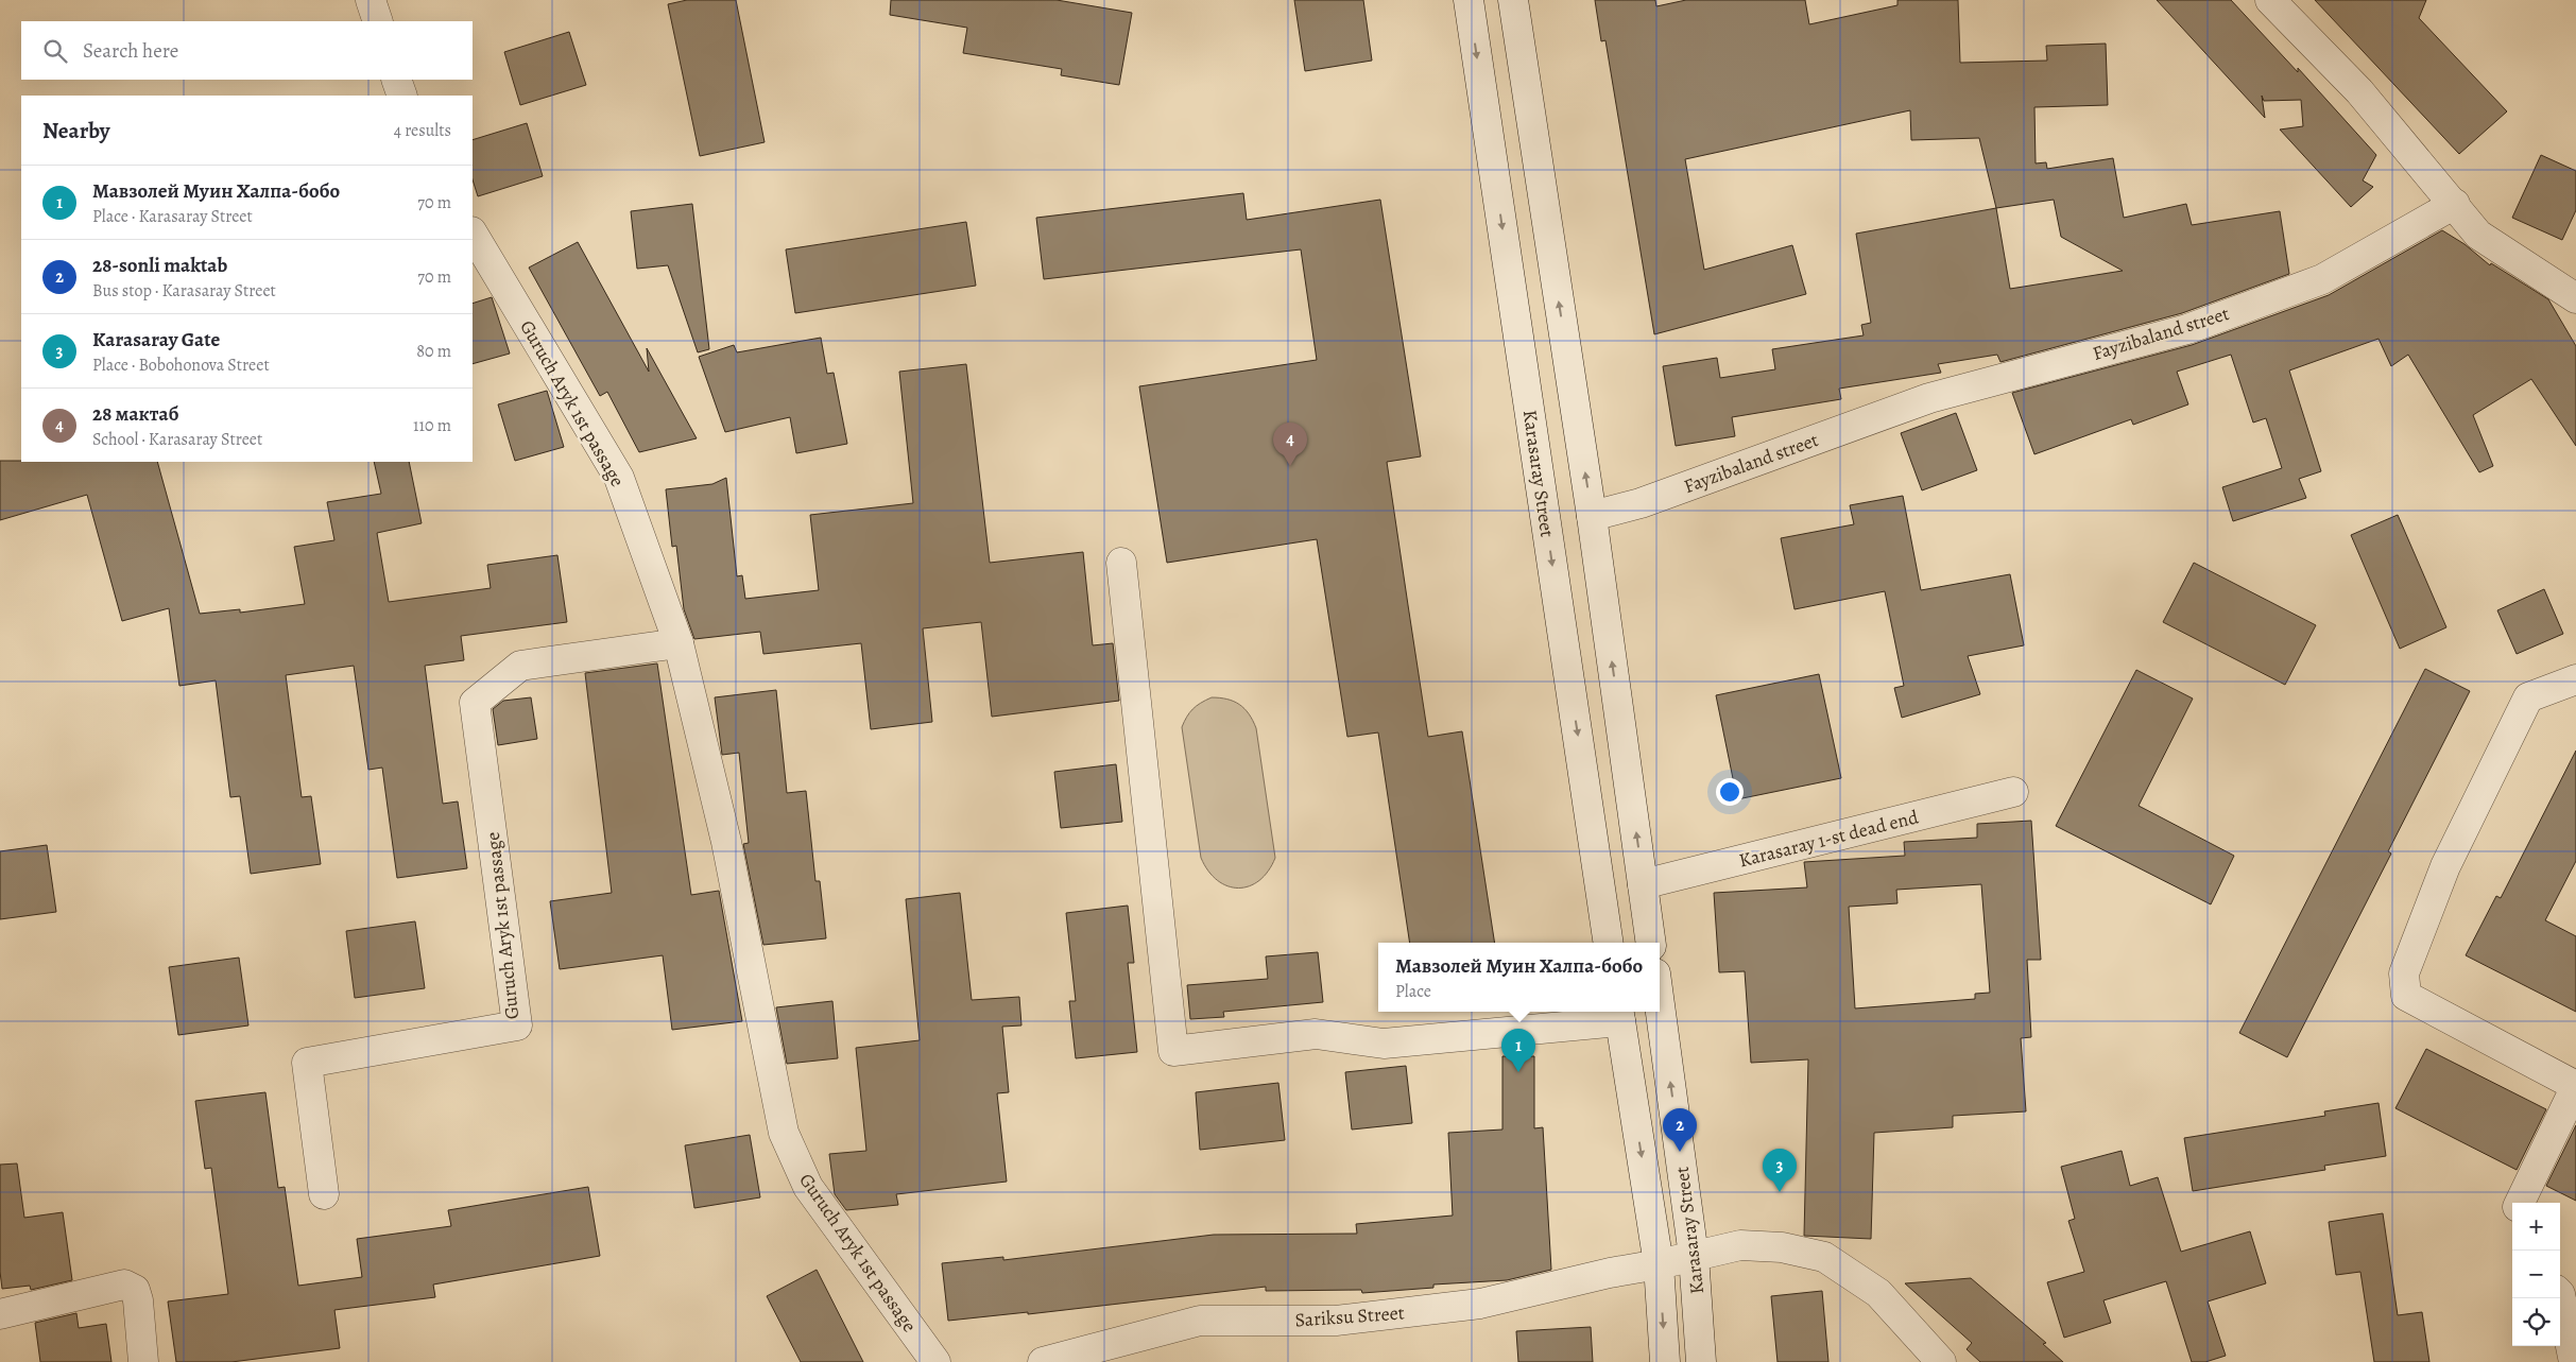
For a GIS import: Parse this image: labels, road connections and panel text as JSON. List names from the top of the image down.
{
  "streets": {
    "street": [
      "Fayzibaland street",
      "Guruch Aryk 1st passage",
      "Karasaray Street",
      "Karasaray 1-st dead end",
      "Sariksu Street"
    ]
  },
  "crossings": [
    ["Karasaray Street", "Sariksu Street"]
  ],
  "page": {
    "search": "Search here",
    "heading": ["Nearby", "4 results"],
    "list": [
      {
        "mark": "1",
        "name": "Мавзолей Муин Халпа-бобо",
        "note": "Place · Karasaray Street",
        "value": "70 m"
      },
      {
        "mark": "2",
        "name": "28-sonli maktab",
        "note": "Bus stop · Karasaray Street",
        "value": "70 m"
      },
      {
        "mark": "3",
        "name": "Karasaray Gate",
        "note": "Place · Bobohonova Street",
        "value": "80 m"
      },
      {
        "mark": "4",
        "name": "28 мактаб",
        "note": "School · Karasaray Street",
        "value": "110 m"
      }
    ],
    "pins": [
      "4",
      "1",
      "2",
      "3"
    ],
    "popup": ["Мавзолей Муин Халпа-бобо", "Place"],
    "map_buttons": ["+", "−"]
  }
}
